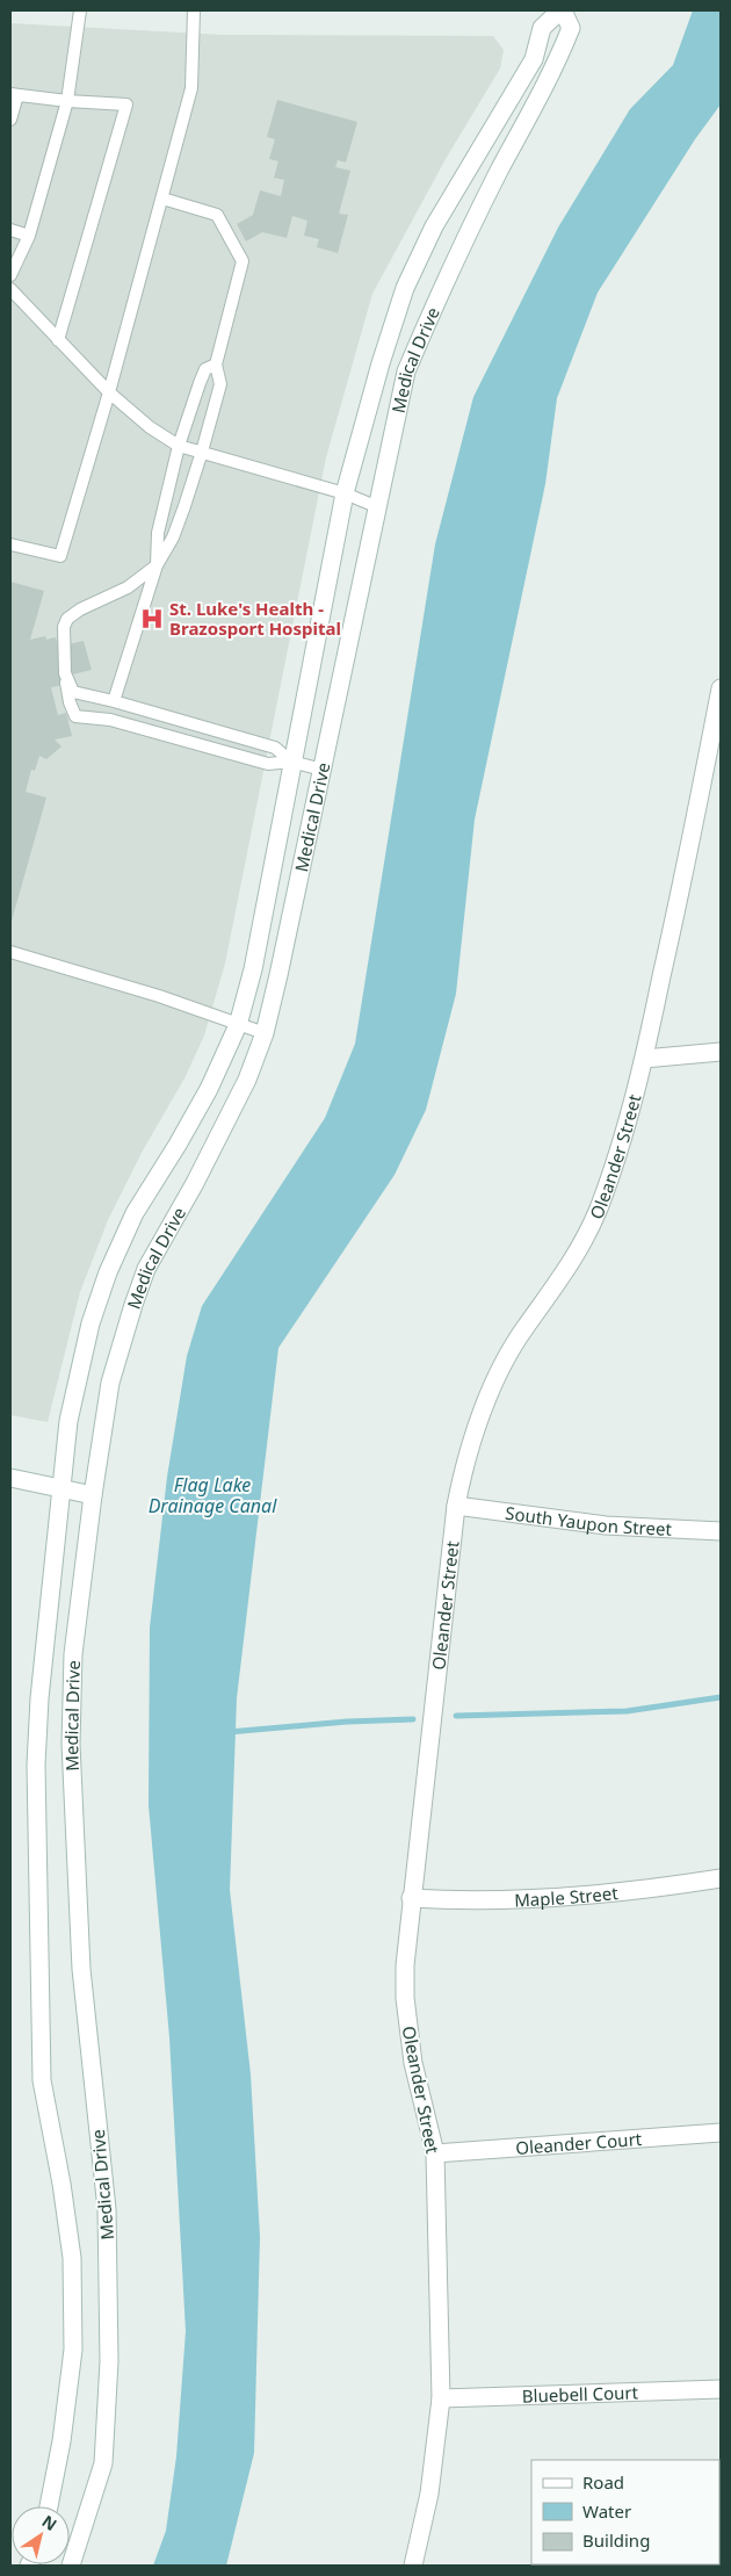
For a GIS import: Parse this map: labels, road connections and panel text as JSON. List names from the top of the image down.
{
  "streets": {
    "street": [
      "Medical Drive",
      "Oleander Street",
      "South Yaupon Street",
      "Maple Street",
      "Oleander Court",
      "Bluebell Court"
    ]
  },
  "crossings": [
    ["Oleander Street", "South Yaupon Street"],
    ["Oleander Street", "Maple Street"],
    ["Oleander Street", "Oleander Court"],
    ["Oleander Street", "Bluebell Court"]
  ],
  "water": ["Flag Lake Drainage Canal"],
  "places": {
    "hospital": ["St. Luke's Health - Brazosport Hospital"]
  },
  "legend": ["Road", "Water", "Building"],
  "north": "top right"
}
